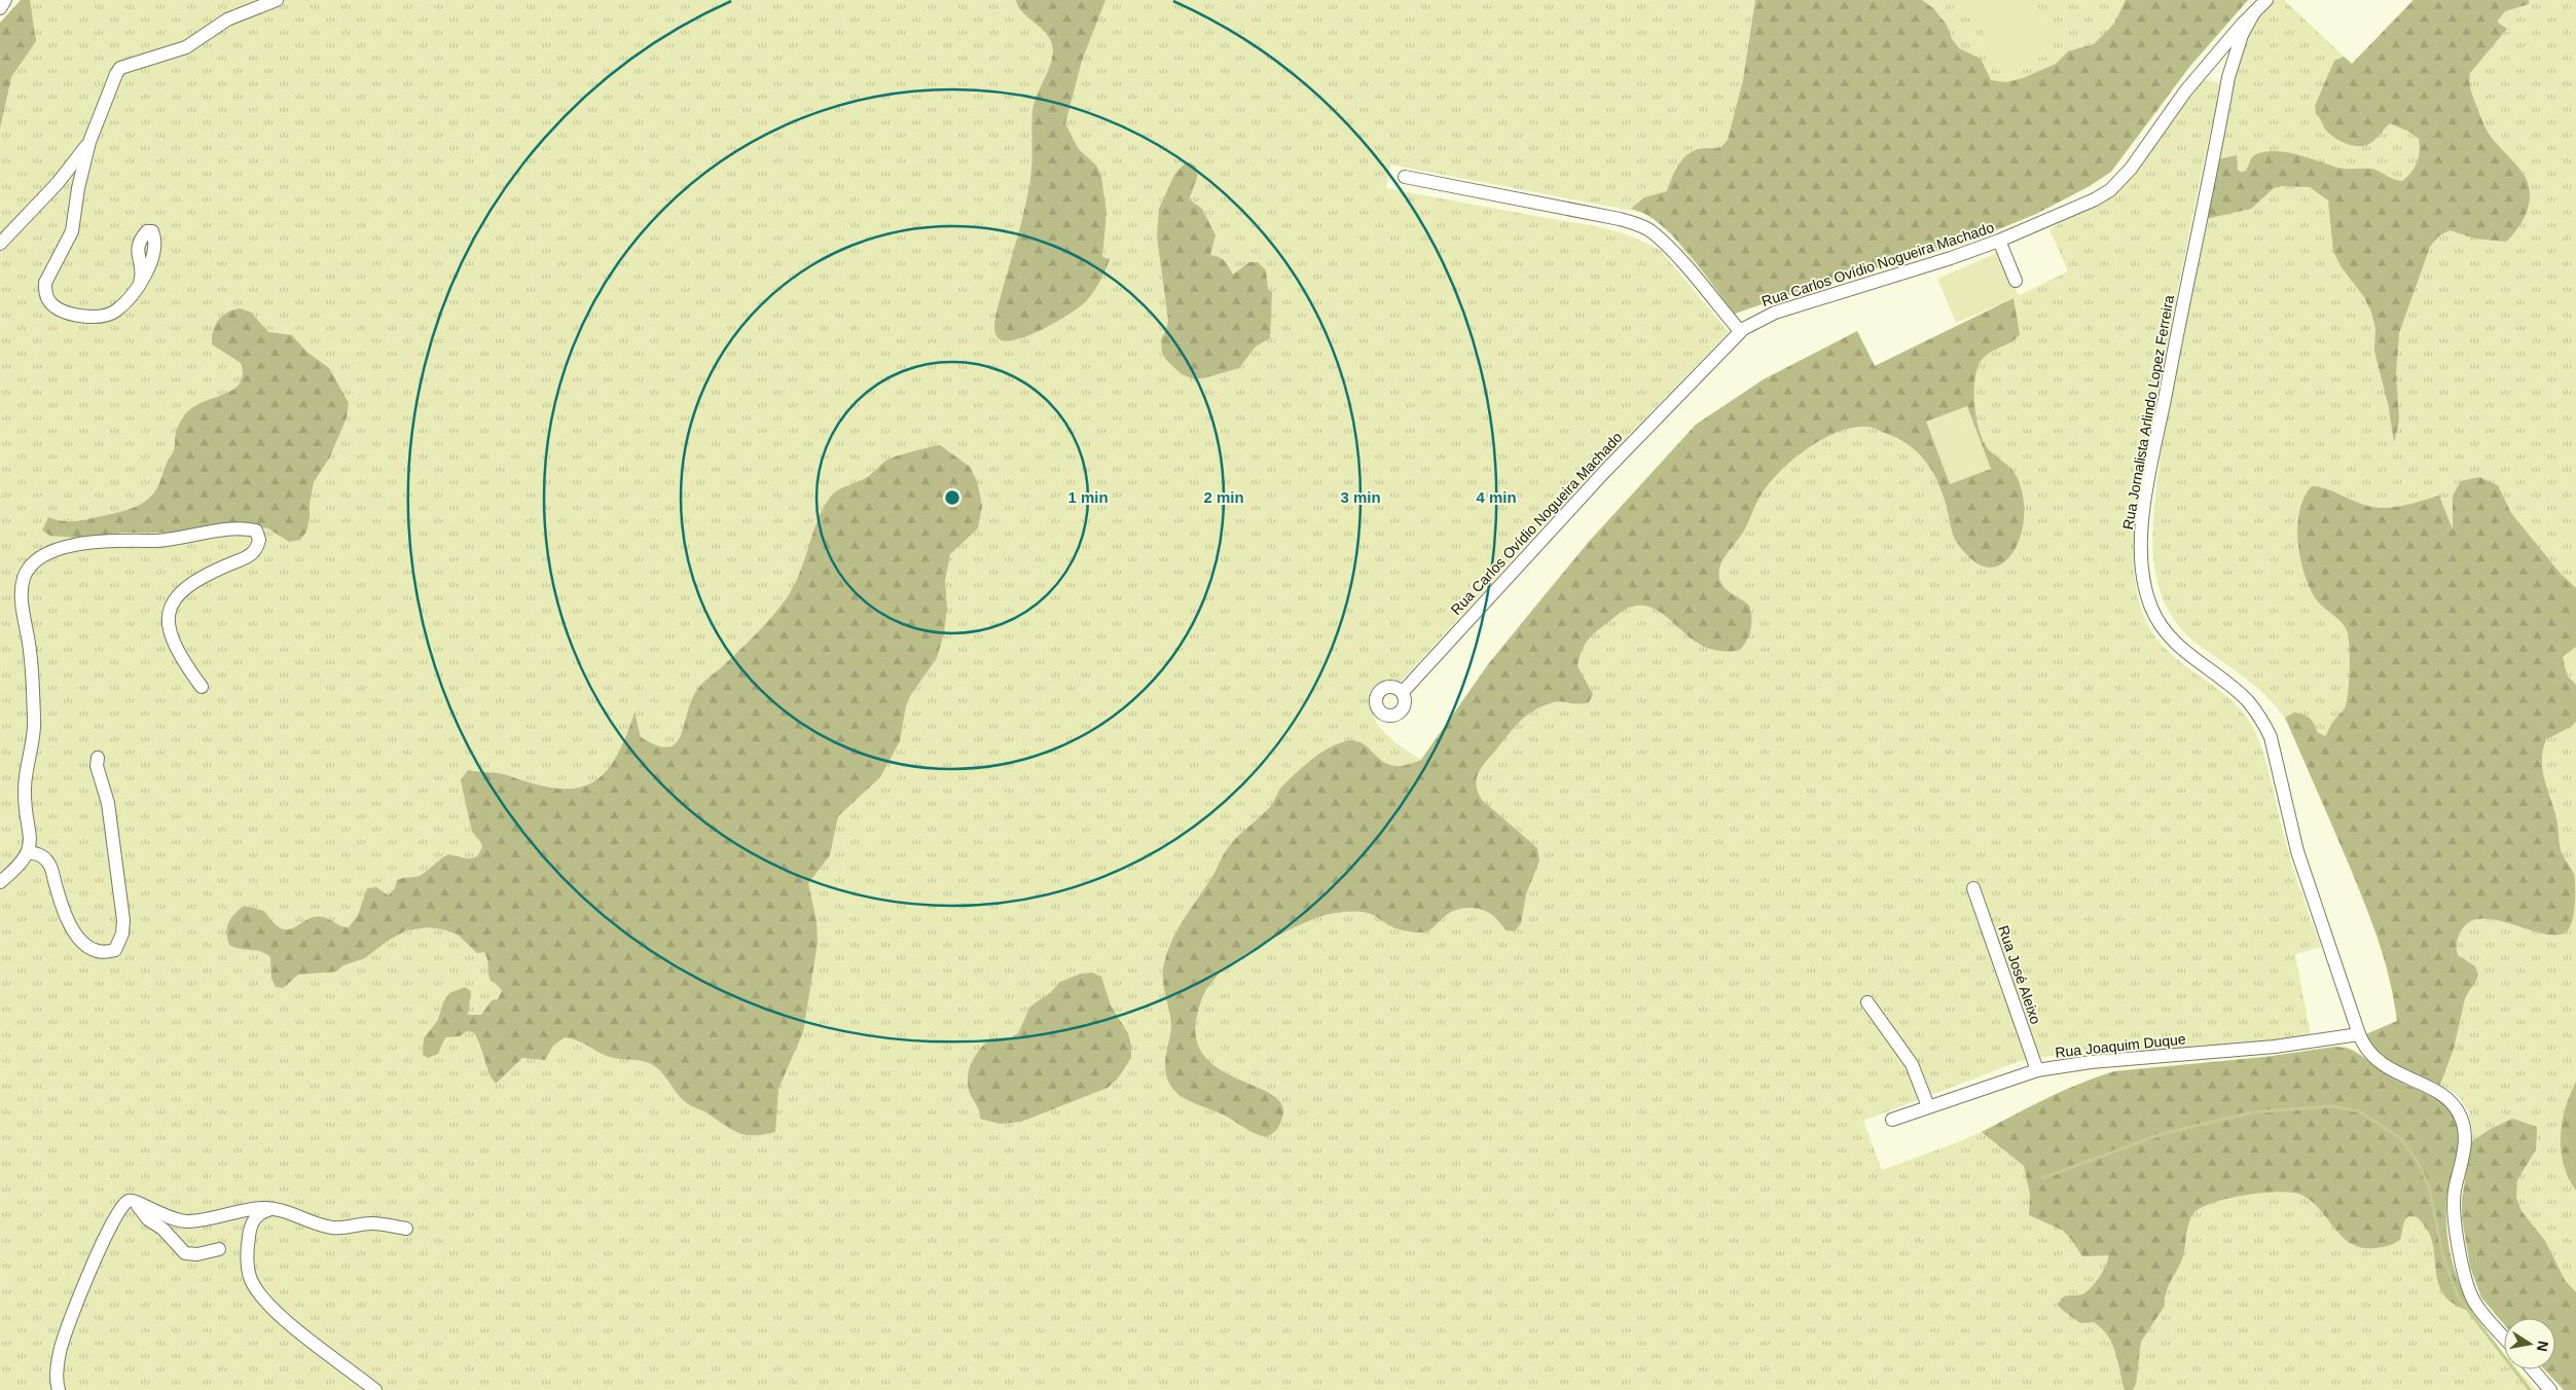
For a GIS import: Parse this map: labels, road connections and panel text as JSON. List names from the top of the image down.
{
  "streets": {
    "street": [
      "Rua Carlos Ovídio Nogueira Machado",
      "Rua Jornalista Arlindo Lopez Ferreira",
      "Rua José Aleixo",
      "Rua Joaquim Duque"
    ]
  },
  "crossings": [
    ["Rua Carlos Ovídio Nogueira Machado", "Rua Jornalista Arlindo Lopez Ferreira"],
    ["Rua Jornalista Arlindo Lopez Ferreira", "Rua Joaquim Duque"],
    ["Rua José Aleixo", "Rua Joaquim Duque"]
  ],
  "north": "right",
  "rings": [
    "1 min",
    "2 min",
    "3 min",
    "4 min"
  ]
}
